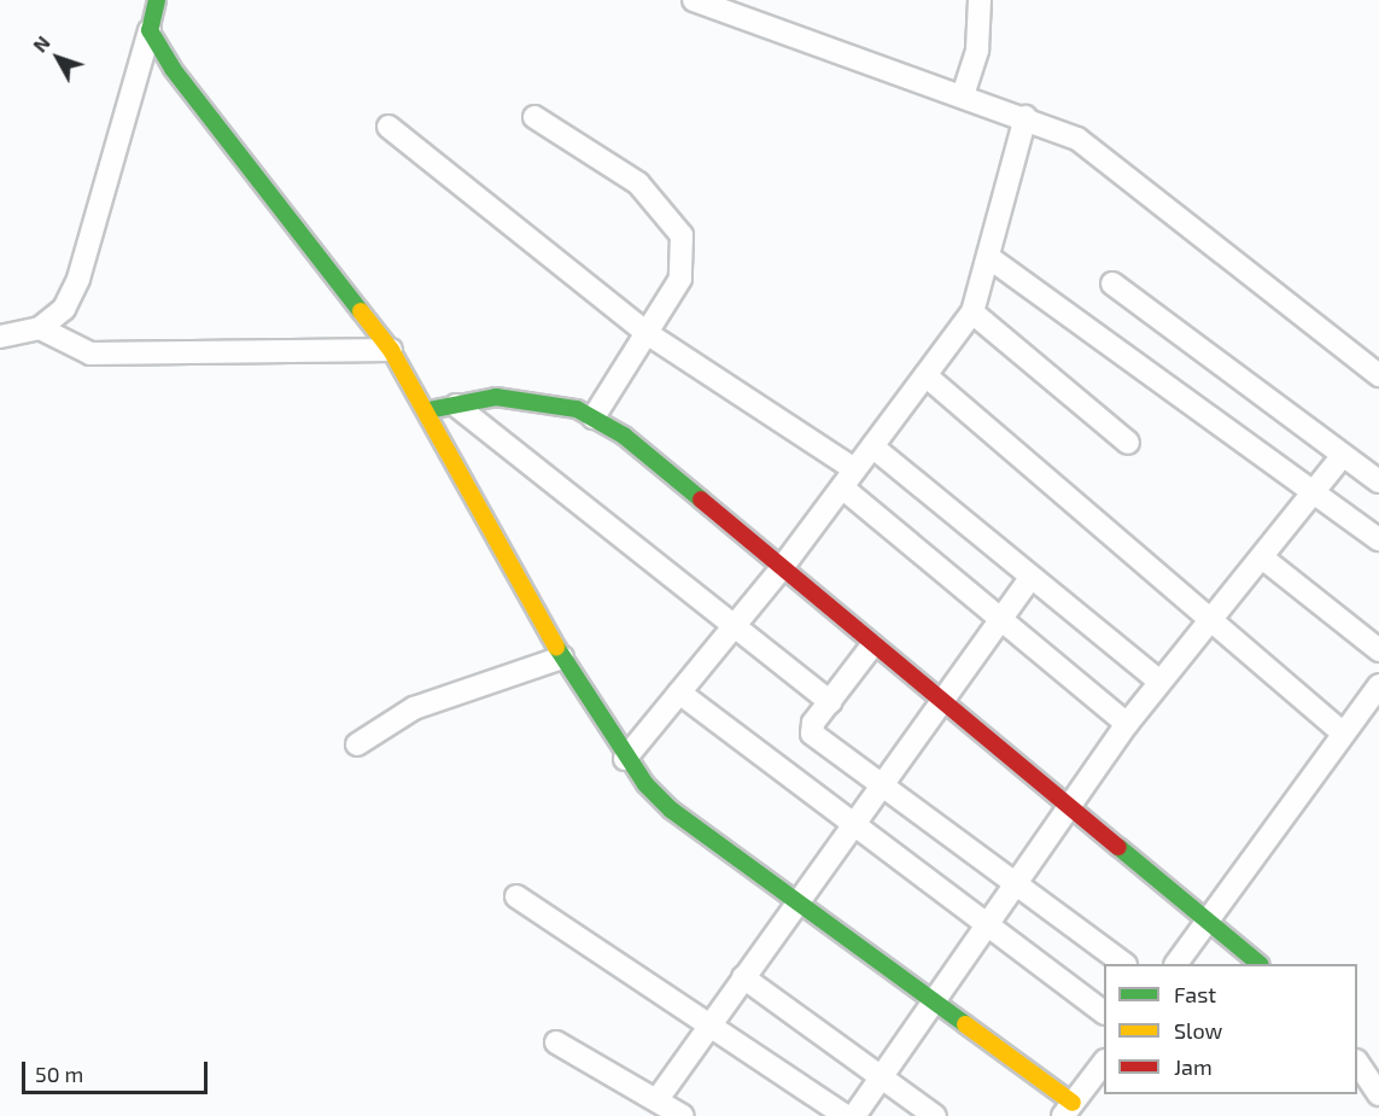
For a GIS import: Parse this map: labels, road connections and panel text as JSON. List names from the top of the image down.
{
  "legend": ["Fast", "Slow", "Jam"],
  "scale_bar": "50 m",
  "north": "top left"
}
